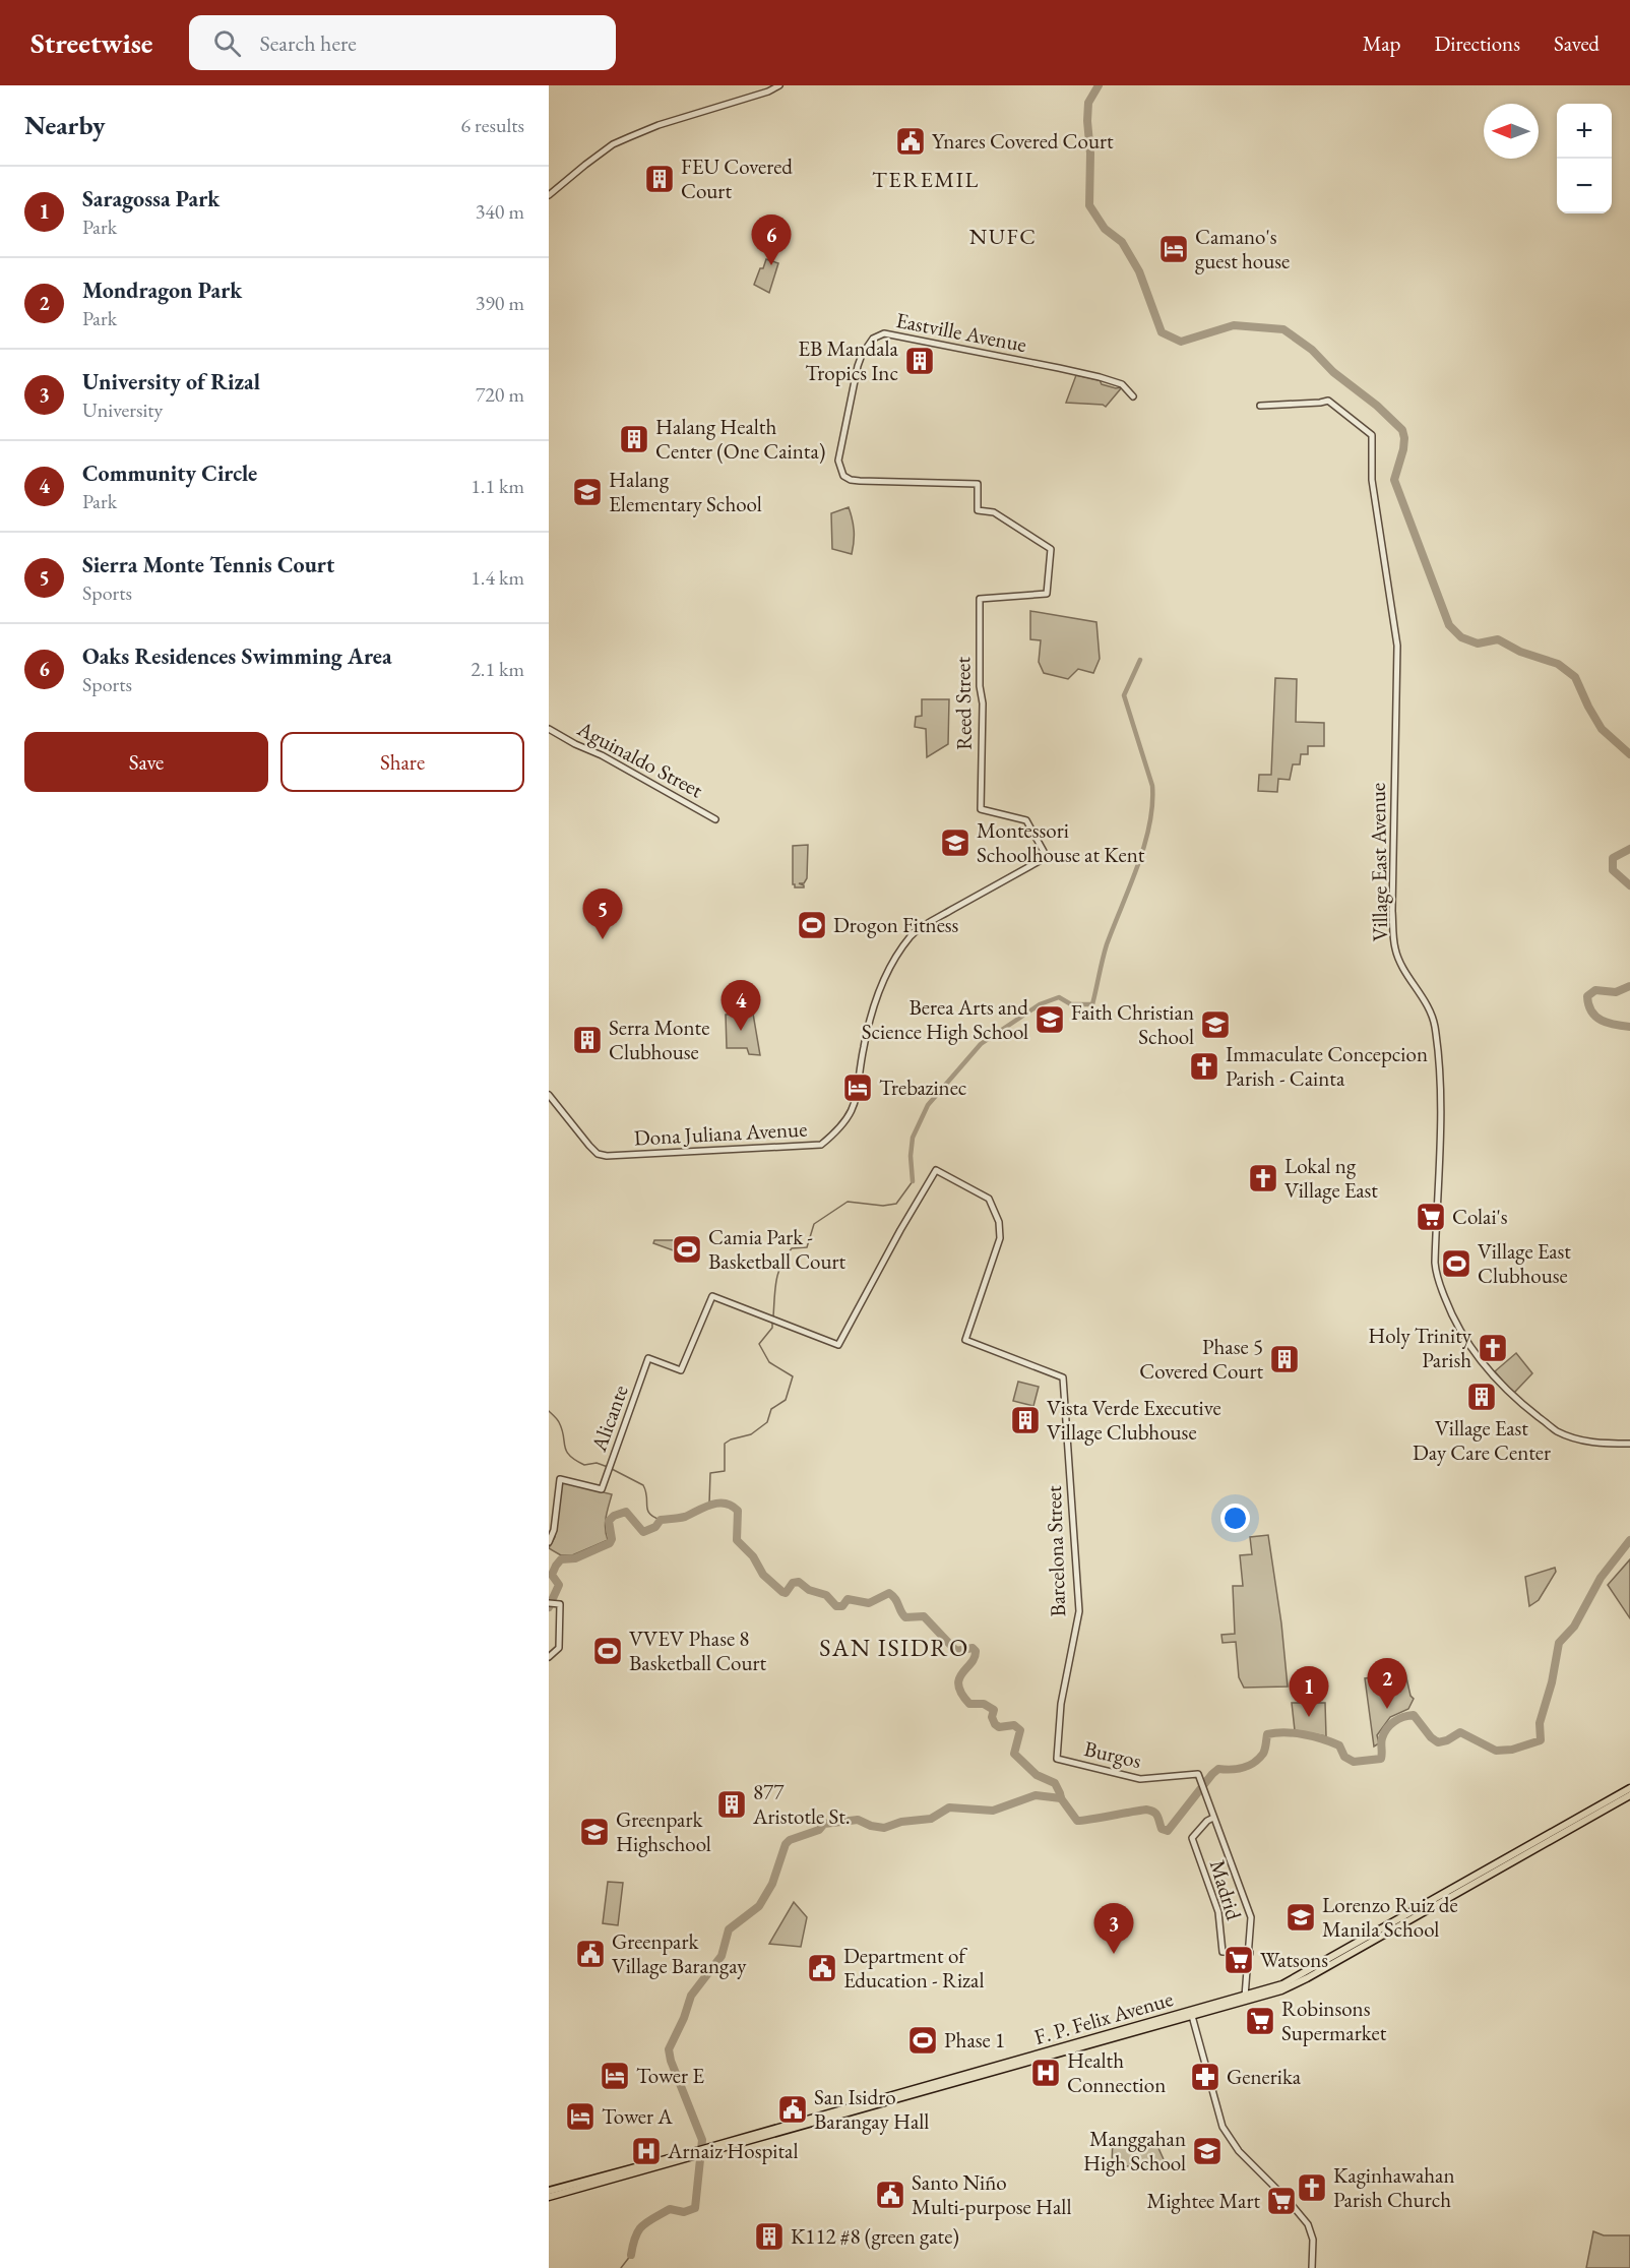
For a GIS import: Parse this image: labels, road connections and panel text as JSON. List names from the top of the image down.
{
  "streets": {
    "main road": ["F. P. Felix Avenue"],
    "street": [
      "Eastville Avenue",
      "Reed Street",
      "Aguinaldo Street",
      "Village East Avenue",
      "Dona Juliana Avenue",
      "Alicante",
      "Barcelona Street",
      "Burgos",
      "Madrid"
    ]
  },
  "crossings": [
    ["Eastville Avenue", "Reed Street"],
    ["Reed Street", "Dona Juliana Avenue"],
    ["Alicante", "Barcelona Street"],
    ["Barcelona Street", "Burgos"],
    ["Burgos", "Madrid"]
  ],
  "districts": ["TEREMIL", "NUFC", "SAN ISIDRO"],
  "places": {
    "public building": [
      "Ynares Covered Court",
      "Greenpark Village Barangay",
      "Department of Education - Rizal",
      "San Isidro Barangay Hall",
      "Santo Niño Multi-purpose Hall"
    ],
    "building": [
      "FEU Covered Court",
      "EB Mandala Tropics Inc",
      "Halang Health Center (One Cainta)",
      "Serra Monte Clubhouse",
      "Phase 5 Covered Court",
      "Village East Day Care Center",
      "Vista Verde Executive Village Clubhouse",
      "877 Aristotle St.",
      "K112 #8 (green gate)"
    ],
    "hotel": [
      "Camano's guest house",
      "Trebazinec",
      "Tower E",
      "Tower A"
    ],
    "school or university": [
      "Halang Elementary School",
      "Montessori Schoolhouse at Kent",
      "Berea Arts and Science High School",
      "Faith Christian School",
      "Greenpark Highschool",
      "Lorenzo Ruiz de Manila School",
      "Manggahan High School"
    ],
    "sports": [
      "Drogon Fitness",
      "Camia Park - Basketball Court",
      "Village East Clubhouse",
      "VVEV Phase 8 Basketball Court",
      "Phase 1"
    ],
    "church": [
      "Immaculate Concepcion Parish - Cainta",
      "Lokal ng Village East",
      "Holy Trinity Parish",
      "Kaginhawahan Parish Church"
    ],
    "supermarket": [
      "Colai's",
      "Watsons",
      "Robinsons Supermarket",
      "Mightee Mart"
    ],
    "hospital": ["Health Connection", "Arnaiz Hospital"],
    "pharmacy": ["Generika"]
  },
  "north": "left",
  "page": {
    "header": "Streetwise",
    "search": "Search here",
    "nav": ["Map", "Directions", "Saved"],
    "heading": ["Nearby", "6 results"],
    "map_buttons": ["+", "−"],
    "list": [
      {
        "mark": "1",
        "name": "Saragossa Park",
        "note": "Park",
        "value": "340 m"
      },
      {
        "mark": "2",
        "name": "Mondragon Park",
        "note": "Park",
        "value": "390 m"
      },
      {
        "mark": "3",
        "name": "University of Rizal",
        "note": "University",
        "value": "720 m"
      },
      {
        "mark": "4",
        "name": "Community Circle",
        "note": "Park",
        "value": "1.1 km"
      },
      {
        "mark": "5",
        "name": "Sierra Monte Tennis Court",
        "note": "Sports",
        "value": "1.4 km"
      },
      {
        "mark": "6",
        "name": "Oaks Residences Swimming Area",
        "note": "Sports",
        "value": "2.1 km"
      }
    ],
    "pins": [
      "6",
      "5",
      "4",
      "2",
      "1",
      "3"
    ],
    "buttons": ["Save", "Share"]
  }
}
